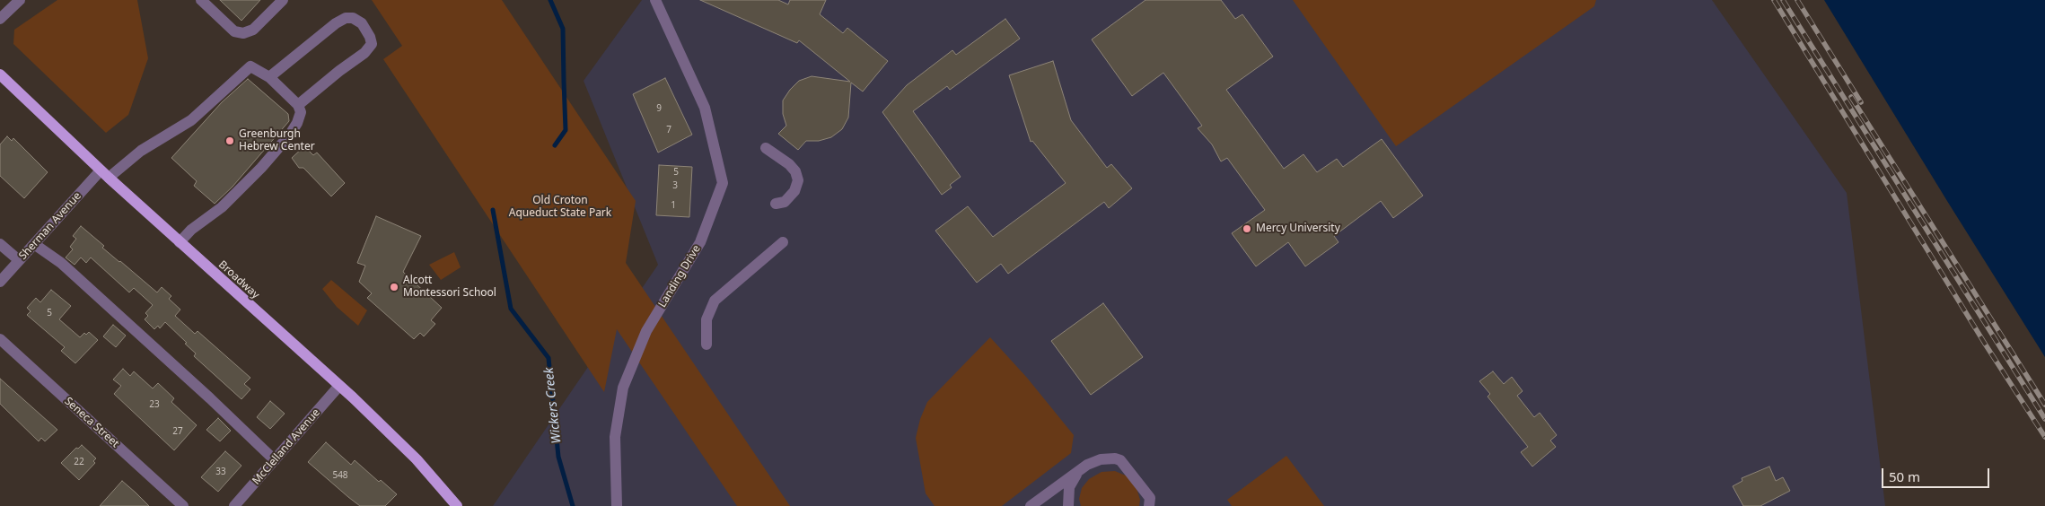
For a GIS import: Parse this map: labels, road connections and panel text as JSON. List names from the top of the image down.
{
  "streets": {
    "main road": ["Broadway"],
    "street": [
      "Sherman Avenue",
      "Landing Drive",
      "Seneca Street",
      "McClelland Avenue"
    ]
  },
  "crossings": [
    ["Sherman Avenue", "Broadway"],
    ["Broadway", "McClelland Avenue"]
  ],
  "water": ["Wickers Creek"],
  "parks": ["Old Croton Aqueduct State Park"],
  "places": ["Greenburgh Hebrew Center", "Mercy University", "Alcott Montessori School"],
  "house_numbers": [
    "9",
    "7",
    "5",
    "3",
    "1",
    "5",
    "23",
    "27",
    "22",
    "33",
    "548"
  ],
  "scale_bar": "50 m"
}
